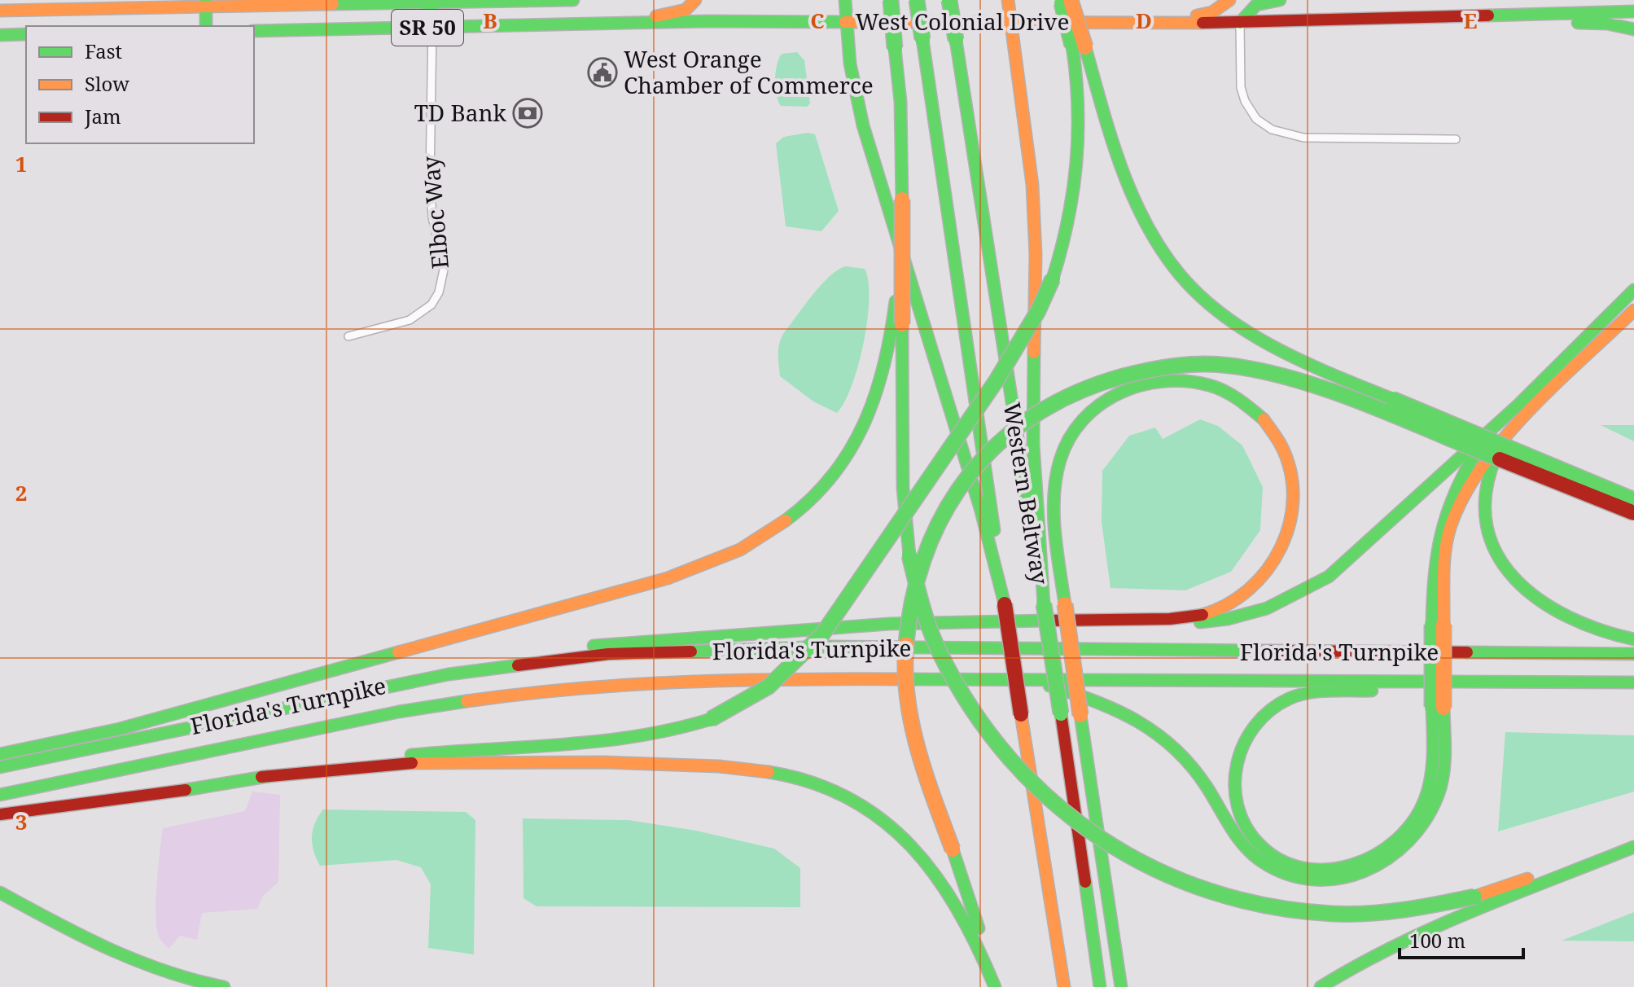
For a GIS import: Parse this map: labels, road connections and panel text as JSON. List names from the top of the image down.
{
  "streets": {
    "main road": [
      "West Colonial Drive",
      "SR 50",
      "Western Beltway",
      "Florida's Turnpike"
    ],
    "street": ["Elboc Way"]
  },
  "crossings": [
    ["West Colonial Drive", "Elboc Way"]
  ],
  "places": {
    "public building": ["West Orange Chamber of Commerce"],
    "bank": ["TD Bank"]
  },
  "legend": ["Fast", "Slow", "Jam"],
  "scale_bar": "100 m",
  "grid": {
    "columns": [
      "B",
      "C",
      "D",
      "E"
    ],
    "rows": ["1", "2", "3"]
  }
}
